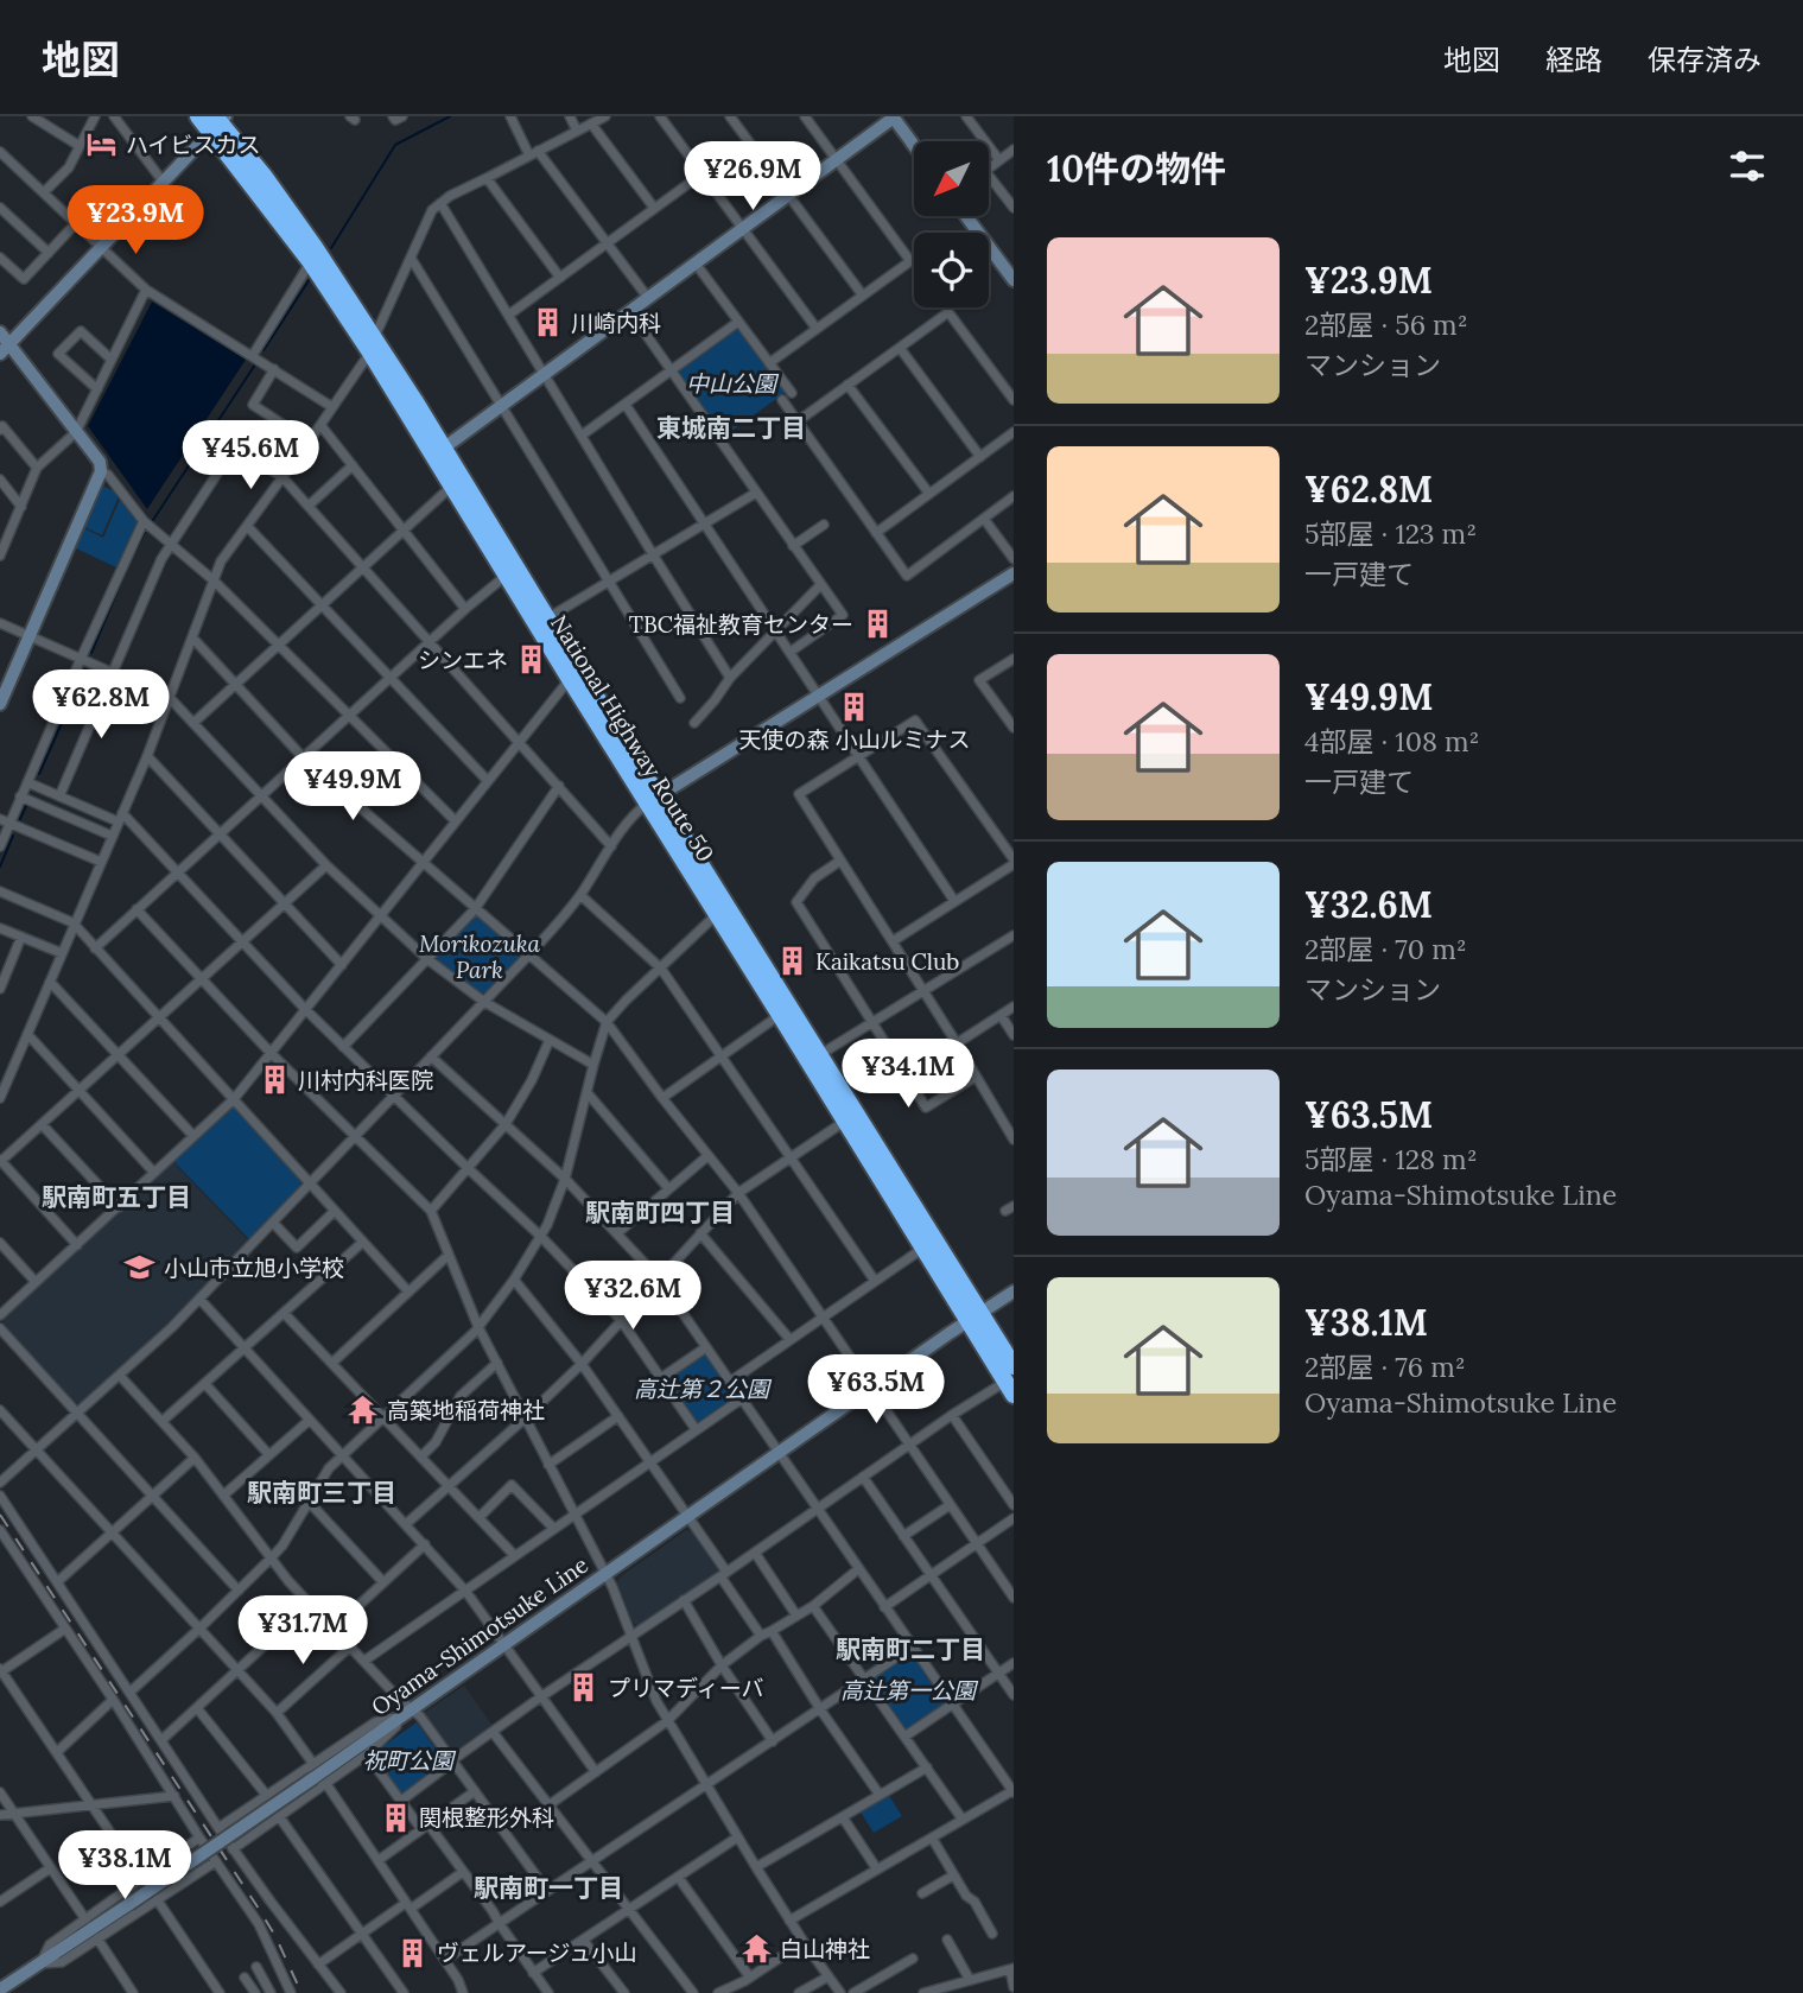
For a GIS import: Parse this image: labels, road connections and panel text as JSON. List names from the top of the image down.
{
  "streets": {
    "highway": ["National Highway Route 50"],
    "street": ["Oyama-Shimotsuke Line"]
  },
  "crossings": [
    ["National Highway Route 50", "Oyama-Shimotsuke Line"]
  ],
  "districts": [
    "東城南二丁目",
    "駅南町五丁目",
    "駅南町四丁目",
    "駅南町三丁目",
    "駅南町二丁目",
    "駅南町一丁目"
  ],
  "parks": [
    "中山公園",
    "Morikozuka Park",
    "高辻第２公園",
    "高辻第一公園",
    "祝町公園"
  ],
  "places": {
    "hotel": ["ハイビスカス"],
    "building": [
      "川崎内科",
      "TBC福祉教育センター",
      "シンエネ",
      "天使の森 小山ルミナス",
      "Kaikatsu Club",
      "川村内科医院",
      "プリマディーバ",
      "関根整形外科",
      "ヴェルアージュ小山"
    ],
    "school or university": ["小山市立旭小学校"],
    "temple": ["高築地稲荷神社", "白山神社"]
  },
  "north": "bottom left",
  "page": {
    "header": "地図",
    "nav": ["地図", "経路", "保存済み"],
    "heading": "10件の物件",
    "price": [
      "¥26.9M",
      "¥23.9M",
      "¥45.6M",
      "¥62.8M",
      "¥49.9M",
      "¥34.1M",
      "¥32.6M",
      "¥63.5M",
      "¥31.7M",
      "¥38.1M"
    ],
    "list": [
      {
        "name": "¥23.9M",
        "note": "2部屋 · 56 m² · マンション"
      },
      {
        "name": "¥62.8M",
        "note": "5部屋 · 123 m² · 一戸建て"
      },
      {
        "name": "¥49.9M",
        "note": "4部屋 · 108 m² · 一戸建て"
      },
      {
        "name": "¥32.6M",
        "note": "2部屋 · 70 m² · マンション"
      },
      {
        "name": "¥63.5M",
        "note": "5部屋 · 128 m² · Oyama-Shimotsuke Line"
      },
      {
        "name": "¥38.1M",
        "note": "2部屋 · 76 m² · Oyama-Shimotsuke Line"
      }
    ]
  }
}
